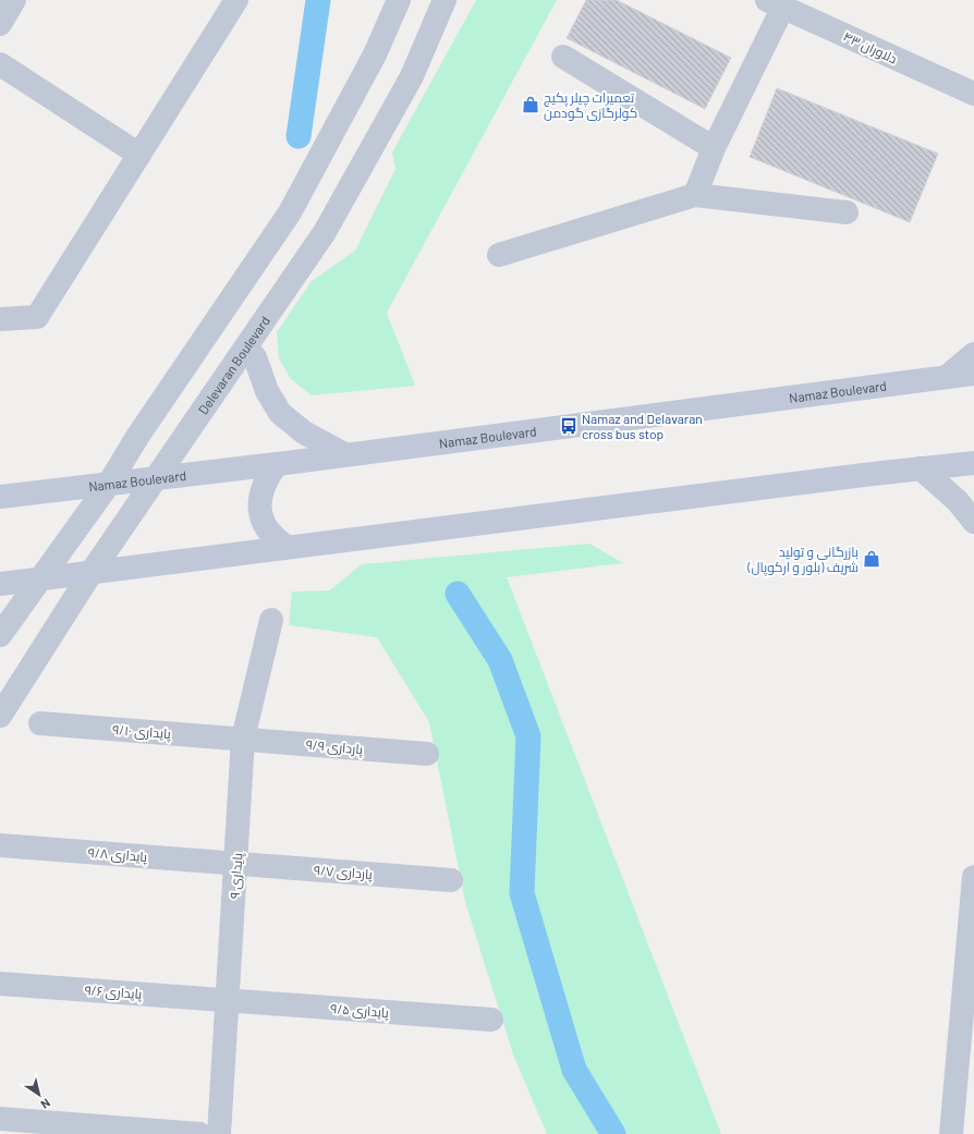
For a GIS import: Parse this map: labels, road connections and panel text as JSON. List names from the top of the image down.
{
  "streets": {
    "main road": ["Namaz Boulevard"],
    "street": [
      "دلاوران ۴۳",
      "Delevaran Boulevard",
      "پایداری ۹/۱۰",
      "پارداری ۹/۹",
      "پایداری ۹/۸",
      "پارداری ۹/۷",
      "پایداری ۹",
      "پایداری ۹/۶",
      "پایداری ۹/۵"
    ]
  },
  "crossings": [
    ["Delevaran Boulevard", "Namaz Boulevard"],
    ["پایداری ۹/۱۰", "پارداری ۹/۹"],
    ["پایداری ۹/۱۰", "پایداری ۹"],
    ["پارداری ۹/۹", "پایداری ۹"],
    ["پایداری ۹/۸", "پارداری ۹/۷"],
    ["پایداری ۹/۸", "پایداری ۹"],
    ["پارداری ۹/۷", "پایداری ۹"],
    ["پایداری ۹", "پایداری ۹/۶"],
    ["پایداری ۹", "پایداری ۹/۵"],
    ["پایداری ۹/۶", "پایداری ۹/۵"]
  ],
  "places": {
    "shop": ["تعمیرات چیلر پکیج کولرگازی گودمن", "بازرگانی و تولید شریف (بلور و ارکوپال)"],
    "bus stop": ["Namaz and Delavaran cross bus stop"]
  },
  "north": "bottom right"
}
